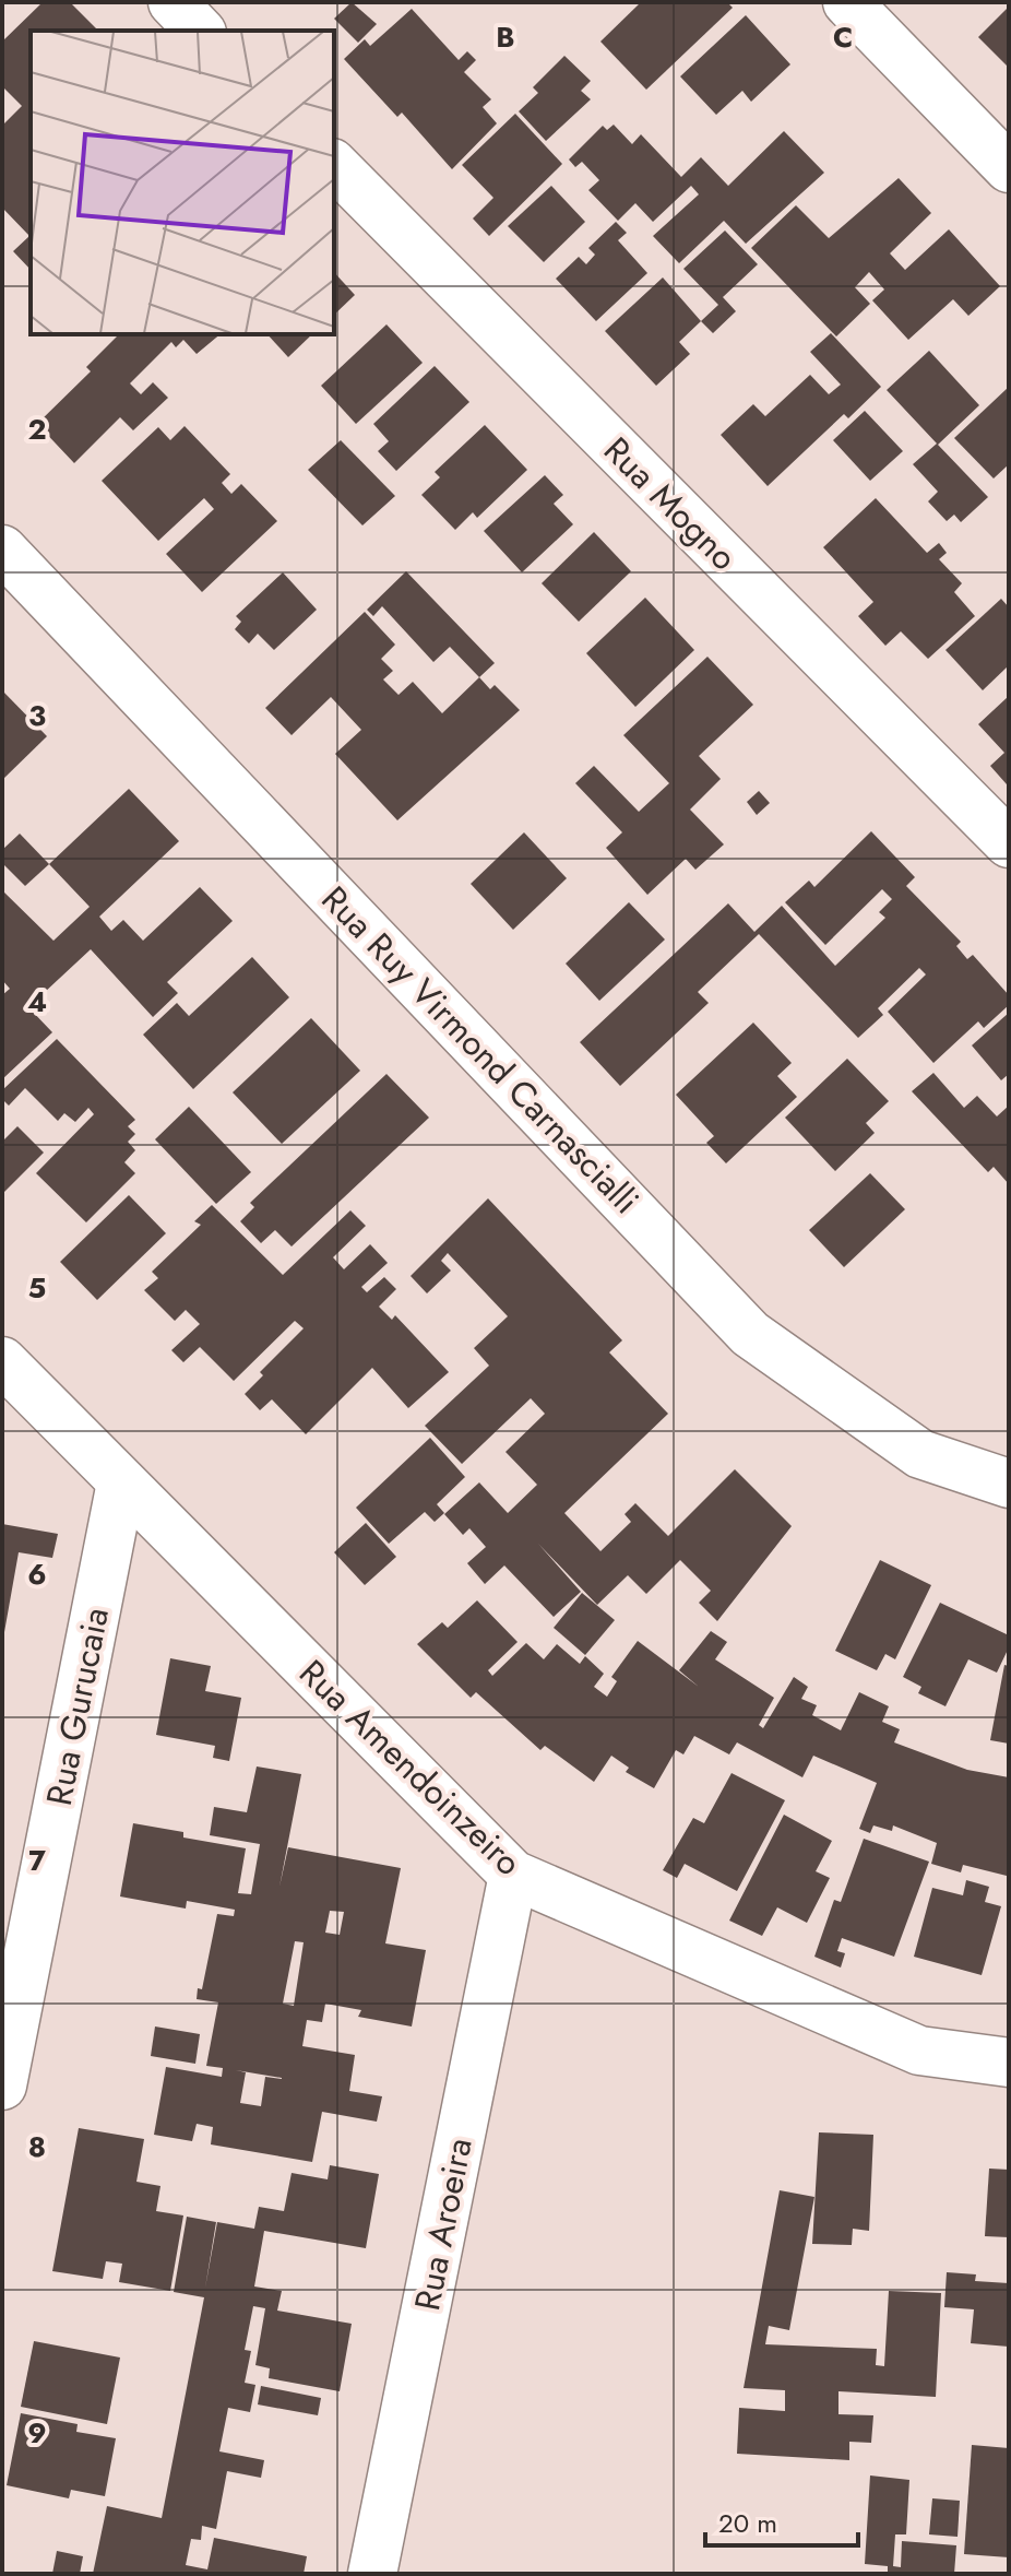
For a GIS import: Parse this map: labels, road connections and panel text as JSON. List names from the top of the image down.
{
  "streets": {
    "street": [
      "Rua Mogno",
      "Rua Ruy Virmond Carnascialli",
      "Rua Gurucaia",
      "Rua Amendoinzeiro",
      "Rua Aroeira"
    ]
  },
  "crossings": [
    ["Rua Gurucaia", "Rua Amendoinzeiro"],
    ["Rua Amendoinzeiro", "Rua Aroeira"]
  ],
  "scale_bar": "20 m",
  "grid": {
    "columns": ["B", "C"],
    "rows": [
      "2",
      "3",
      "4",
      "5",
      "6",
      "7",
      "8",
      "9"
    ]
  }
}
